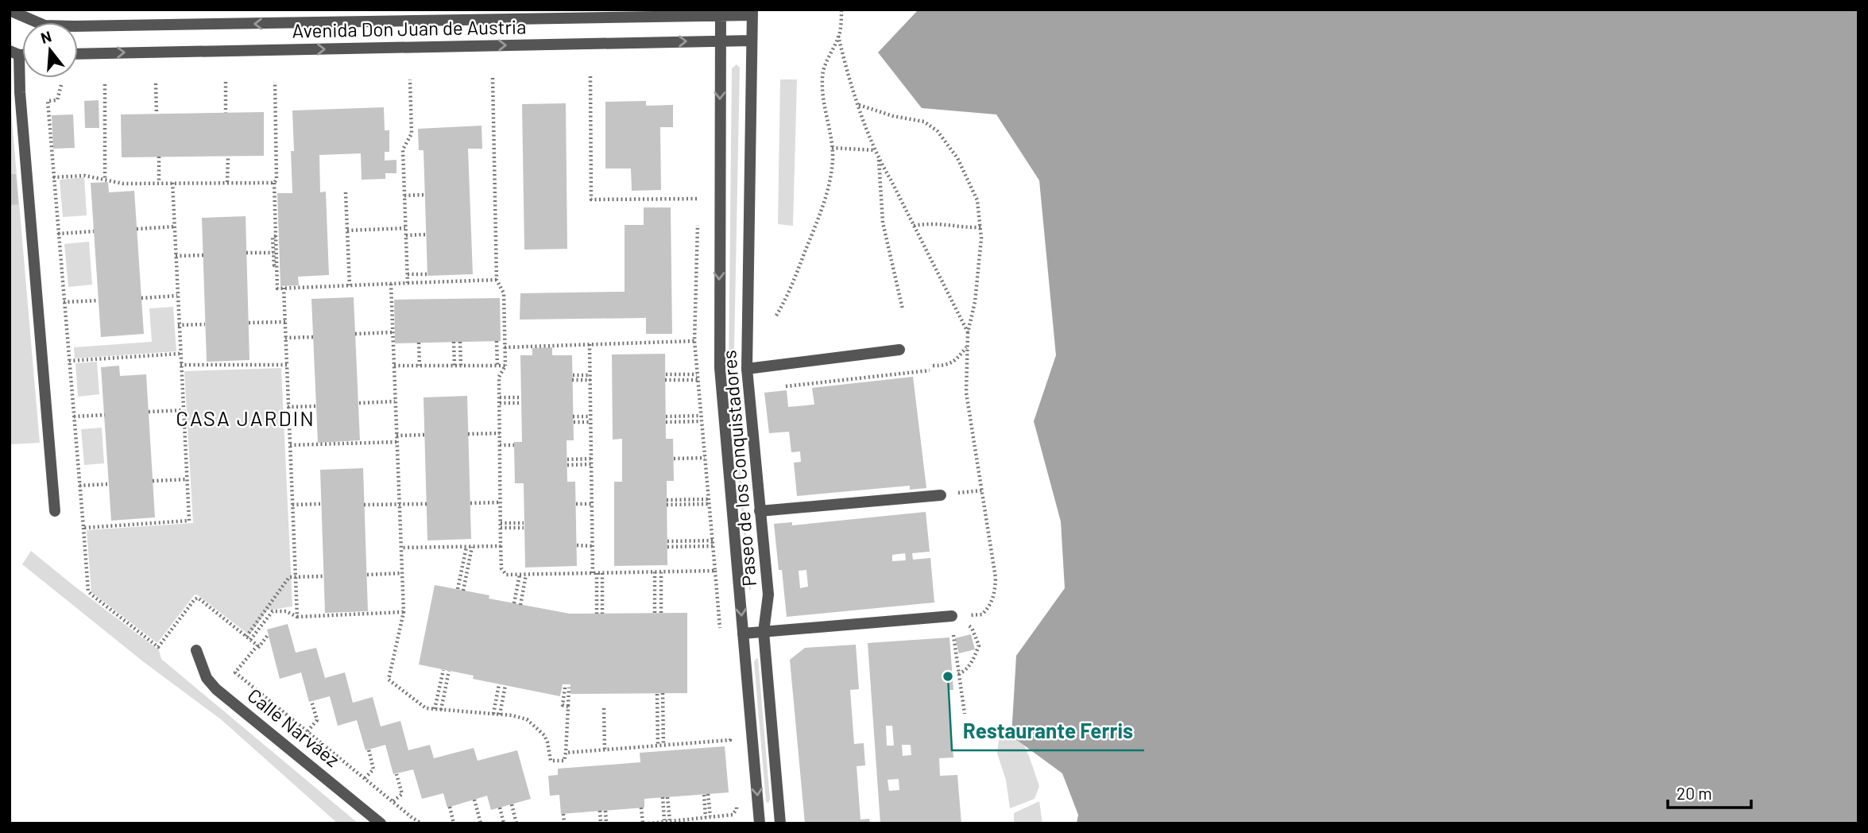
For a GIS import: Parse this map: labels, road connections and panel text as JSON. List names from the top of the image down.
{
  "streets": {
    "street": ["Avenida Don Juan de Austria", "Paseo de los Conquistadores", "Calle Narváez"]
  },
  "crossings": [
    ["Avenida Don Juan de Austria", "Paseo de los Conquistadores"]
  ],
  "districts": ["CASA JARDIN"],
  "places": ["Restaurante Ferris"],
  "scale_bar": "20 m",
  "north": "top"
}
